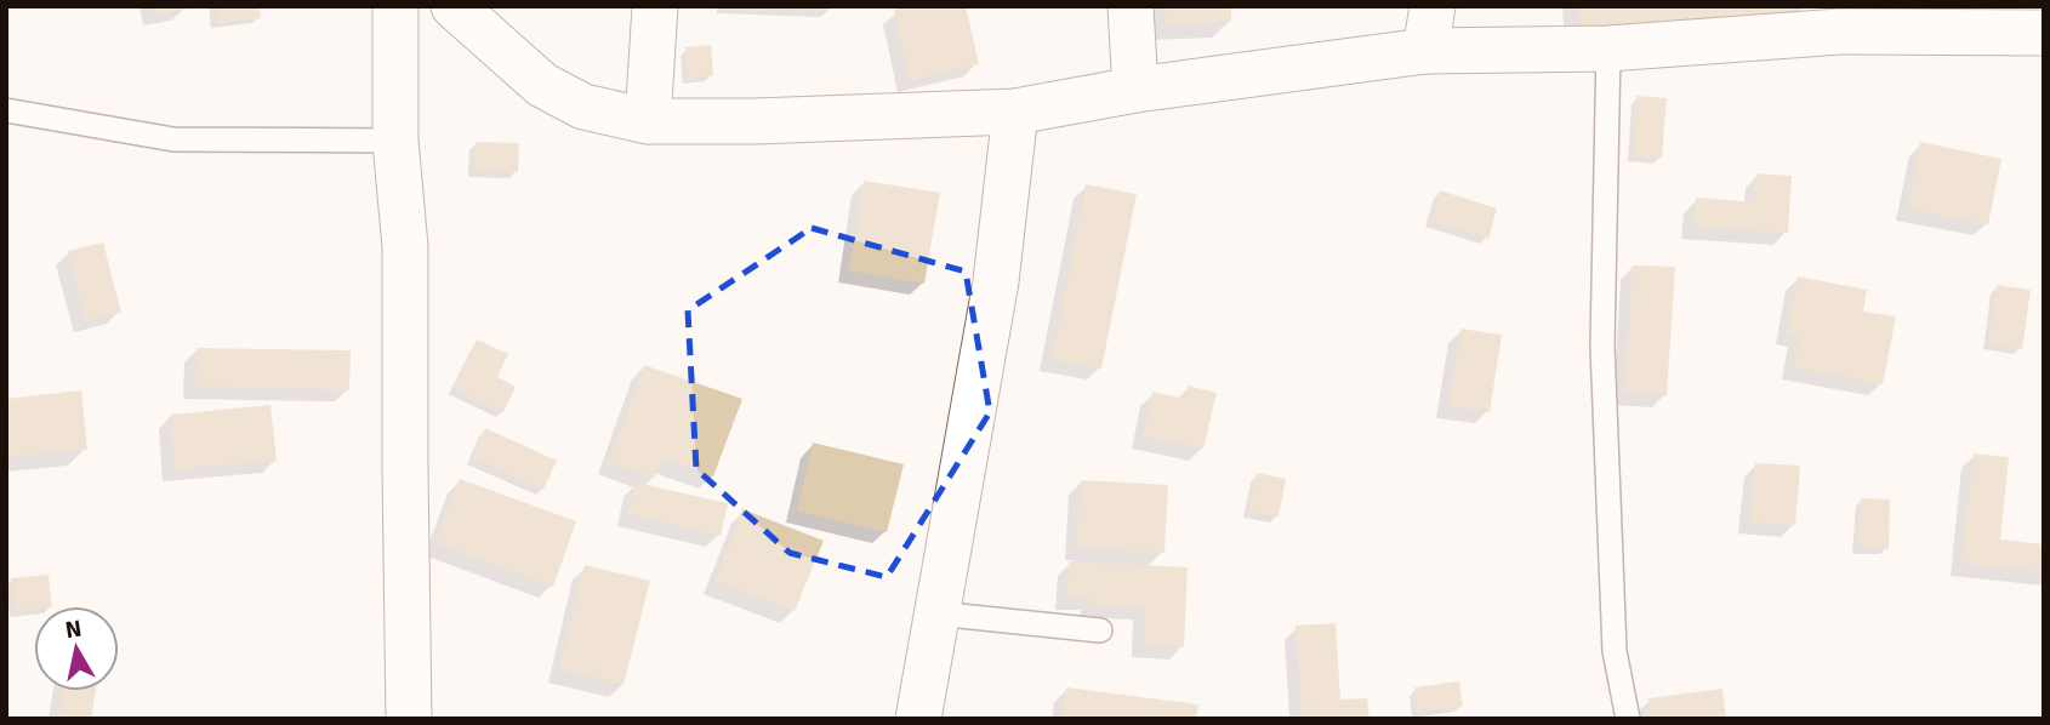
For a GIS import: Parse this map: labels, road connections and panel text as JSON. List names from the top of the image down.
{
  "north": "top"
}
